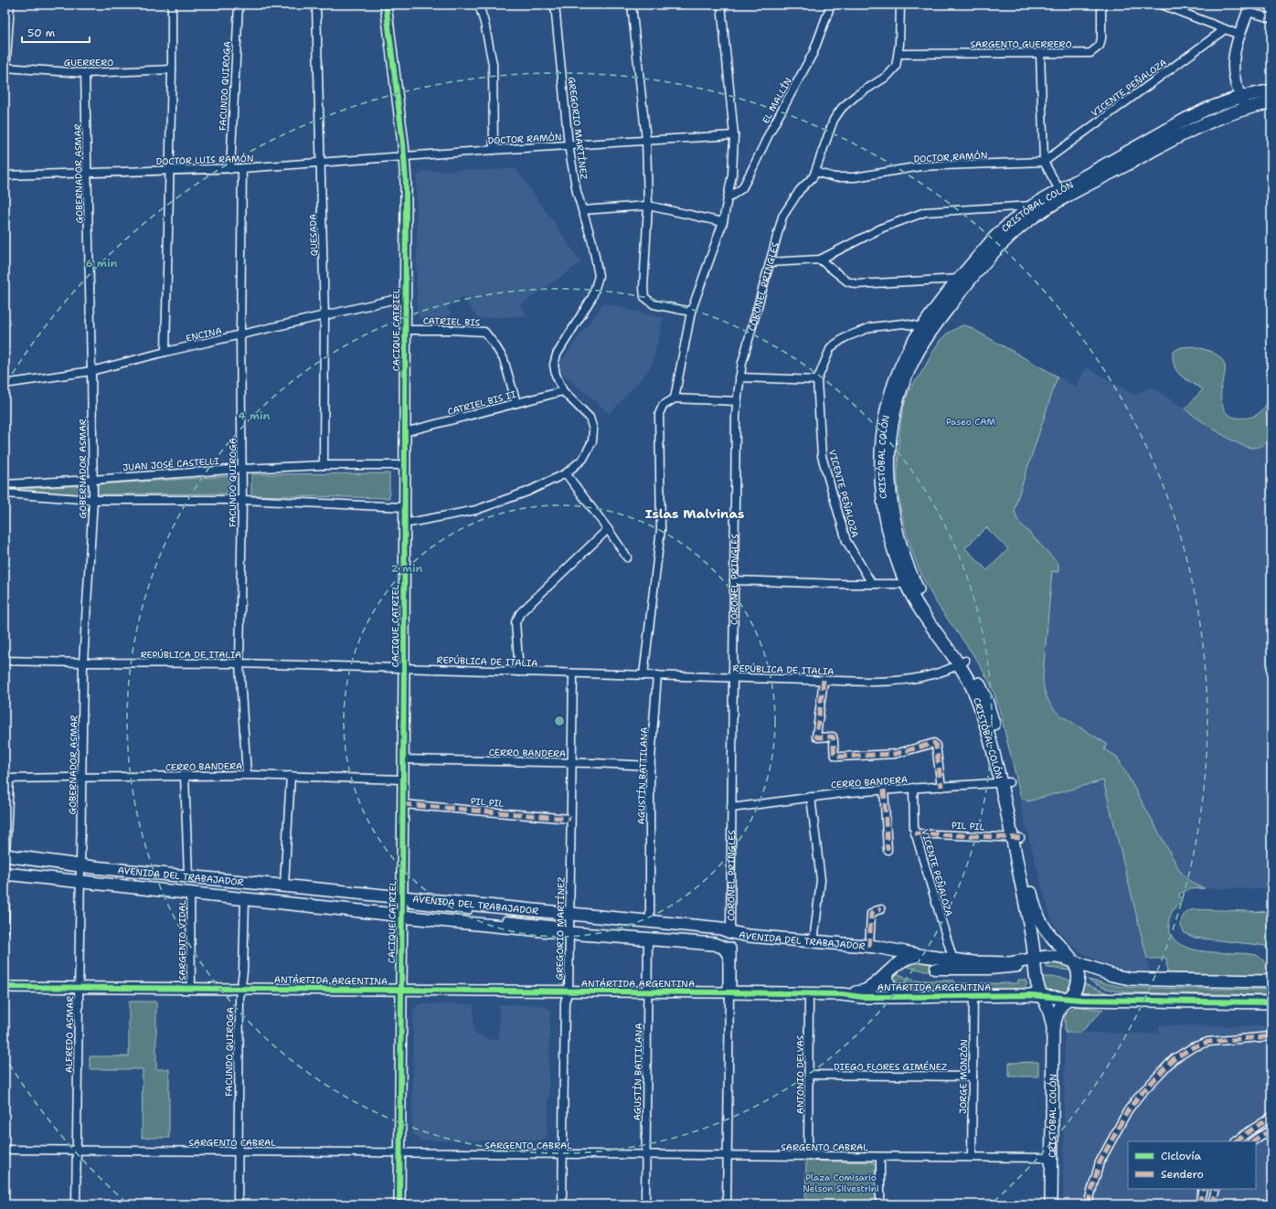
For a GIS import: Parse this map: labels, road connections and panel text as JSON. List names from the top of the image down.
{
  "streets": {
    "main road": [
      "CRISTÓBAL COLÓN",
      "CORONEL PRINGLES",
      "AVENIDA DEL TRABAJADOR",
      "ANTÁRTIDA ARGENTINA"
    ],
    "street": [
      "SARGENTO GUERRERO",
      "GUERRERO",
      "FACUNDO QUIROGA",
      "VICENTE PEÑALOZA",
      "EL MALLÍN",
      "GREGORIO MARTÍNEZ",
      "DOCTOR RAMÓN",
      "DOCTOR LUIS RAMÓN",
      "GOBERNADOR ASMAR",
      "QUESADA",
      "CATRIEL BIS",
      "CACIQUE CATRIEL",
      "ENCINA",
      "CATRIEL BIS II",
      "JUAN JOSÉ CASTELLI",
      "REPÚBLICA DE ITALIA",
      "CERRO BANDERA",
      "AGUSTÍN BATTILANA",
      "PIL PIL",
      "SARGENTO VIDAL",
      "ALFREDO ASMAR",
      "DIEGO FLORES GIMÉNEZ",
      "ANTONIO DELVAS",
      "JORGE MONZÓN",
      "SARGENTO CABRAL"
    ]
  },
  "crossings": [
    ["SARGENTO GUERRERO", "CORONEL PRINGLES"],
    ["GUERRERO", "GOBERNADOR ASMAR"],
    ["FACUNDO QUIROGA", "DOCTOR LUIS RAMÓN"],
    ["FACUNDO QUIROGA", "ENCINA"],
    ["FACUNDO QUIROGA", "JUAN JOSÉ CASTELLI"],
    ["FACUNDO QUIROGA", "REPÚBLICA DE ITALIA"],
    ["FACUNDO QUIROGA", "CERRO BANDERA"],
    ["FACUNDO QUIROGA", "AVENIDA DEL TRABAJADOR"],
    ["FACUNDO QUIROGA", "ANTÁRTIDA ARGENTINA"],
    ["FACUNDO QUIROGA", "SARGENTO CABRAL"],
    ["VICENTE PEÑALOZA", "DOCTOR RAMÓN"],
    ["VICENTE PEÑALOZA", "CRISTÓBAL COLÓN"],
    ["VICENTE PEÑALOZA", "CERRO BANDERA"],
    ["VICENTE PEÑALOZA", "PIL PIL"],
    ["GREGORIO MARTÍNEZ", "DOCTOR RAMÓN"],
    ["GREGORIO MARTÍNEZ", "CATRIEL BIS II"],
    ["GREGORIO MARTÍNEZ", "REPÚBLICA DE ITALIA"],
    ["GREGORIO MARTÍNEZ", "CERRO BANDERA"],
    ["GREGORIO MARTÍNEZ", "PIL PIL"],
    ["GREGORIO MARTÍNEZ", "AVENIDA DEL TRABAJADOR"],
    ["GREGORIO MARTÍNEZ", "ANTÁRTIDA ARGENTINA"],
    ["GREGORIO MARTÍNEZ", "SARGENTO CABRAL"],
    ["DOCTOR RAMÓN", "DOCTOR LUIS RAMÓN"],
    ["DOCTOR RAMÓN", "CORONEL PRINGLES"],
    ["DOCTOR RAMÓN", "CACIQUE CATRIEL"],
    ["DOCTOR LUIS RAMÓN", "GOBERNADOR ASMAR"],
    ["DOCTOR LUIS RAMÓN", "QUESADA"],
    ["DOCTOR LUIS RAMÓN", "CACIQUE CATRIEL"],
    ["GOBERNADOR ASMAR", "ENCINA"],
    ["GOBERNADOR ASMAR", "JUAN JOSÉ CASTELLI"],
    ["GOBERNADOR ASMAR", "REPÚBLICA DE ITALIA"],
    ["GOBERNADOR ASMAR", "CERRO BANDERA"],
    ["GOBERNADOR ASMAR", "AVENIDA DEL TRABAJADOR"],
    ["GOBERNADOR ASMAR", "ALFREDO ASMAR"],
    ["CRISTÓBAL COLÓN", "REPÚBLICA DE ITALIA"],
    ["CRISTÓBAL COLÓN", "CERRO BANDERA"],
    ["CRISTÓBAL COLÓN", "PIL PIL"],
    ["CRISTÓBAL COLÓN", "ANTÁRTIDA ARGENTINA"],
    ["CRISTÓBAL COLÓN", "SARGENTO CABRAL"],
    ["QUESADA", "ENCINA"],
    ["QUESADA", "JUAN JOSÉ CASTELLI"],
    ["CORONEL PRINGLES", "REPÚBLICA DE ITALIA"],
    ["CORONEL PRINGLES", "CERRO BANDERA"],
    ["CORONEL PRINGLES", "AVENIDA DEL TRABAJADOR"],
    ["CORONEL PRINGLES", "ANTÁRTIDA ARGENTINA"],
    ["CORONEL PRINGLES", "SARGENTO CABRAL"],
    ["CATRIEL BIS", "CACIQUE CATRIEL"],
    ["CATRIEL BIS", "CATRIEL BIS II"],
    ["CACIQUE CATRIEL", "ENCINA"],
    ["CACIQUE CATRIEL", "CATRIEL BIS II"],
    ["CACIQUE CATRIEL", "JUAN JOSÉ CASTELLI"],
    ["CACIQUE CATRIEL", "REPÚBLICA DE ITALIA"],
    ["CACIQUE CATRIEL", "CERRO BANDERA"],
    ["CACIQUE CATRIEL", "PIL PIL"],
    ["CACIQUE CATRIEL", "AVENIDA DEL TRABAJADOR"],
    ["CACIQUE CATRIEL", "ANTÁRTIDA ARGENTINA"],
    ["CACIQUE CATRIEL", "SARGENTO CABRAL"],
    ["REPÚBLICA DE ITALIA", "AGUSTÍN BATTILANA"],
    ["CERRO BANDERA", "AGUSTÍN BATTILANA"],
    ["AGUSTÍN BATTILANA", "AVENIDA DEL TRABAJADOR"],
    ["AGUSTÍN BATTILANA", "ANTÁRTIDA ARGENTINA"],
    ["AGUSTÍN BATTILANA", "SARGENTO CABRAL"],
    ["AVENIDA DEL TRABAJADOR", "SARGENTO VIDAL"],
    ["AVENIDA DEL TRABAJADOR", "ALFREDO ASMAR"],
    ["SARGENTO VIDAL", "ANTÁRTIDA ARGENTINA"],
    ["ANTÁRTIDA ARGENTINA", "ALFREDO ASMAR"],
    ["ANTÁRTIDA ARGENTINA", "ANTONIO DELVAS"],
    ["ANTÁRTIDA ARGENTINA", "JORGE MONZÓN"],
    ["ALFREDO ASMAR", "SARGENTO CABRAL"],
    ["DIEGO FLORES GIMÉNEZ", "ANTONIO DELVAS"],
    ["DIEGO FLORES GIMÉNEZ", "JORGE MONZÓN"],
    ["ANTONIO DELVAS", "SARGENTO CABRAL"],
    ["JORGE MONZÓN", "SARGENTO CABRAL"]
  ],
  "districts": ["Islas Malvinas"],
  "parks": ["Paseo CAM", "Plaza Comisario Nelson Silvestrini"],
  "legend": ["Ciclovía", "Sendero"],
  "scale_bar": "50 m",
  "rings": ["6 min", "4 min", "2 min"]
}
